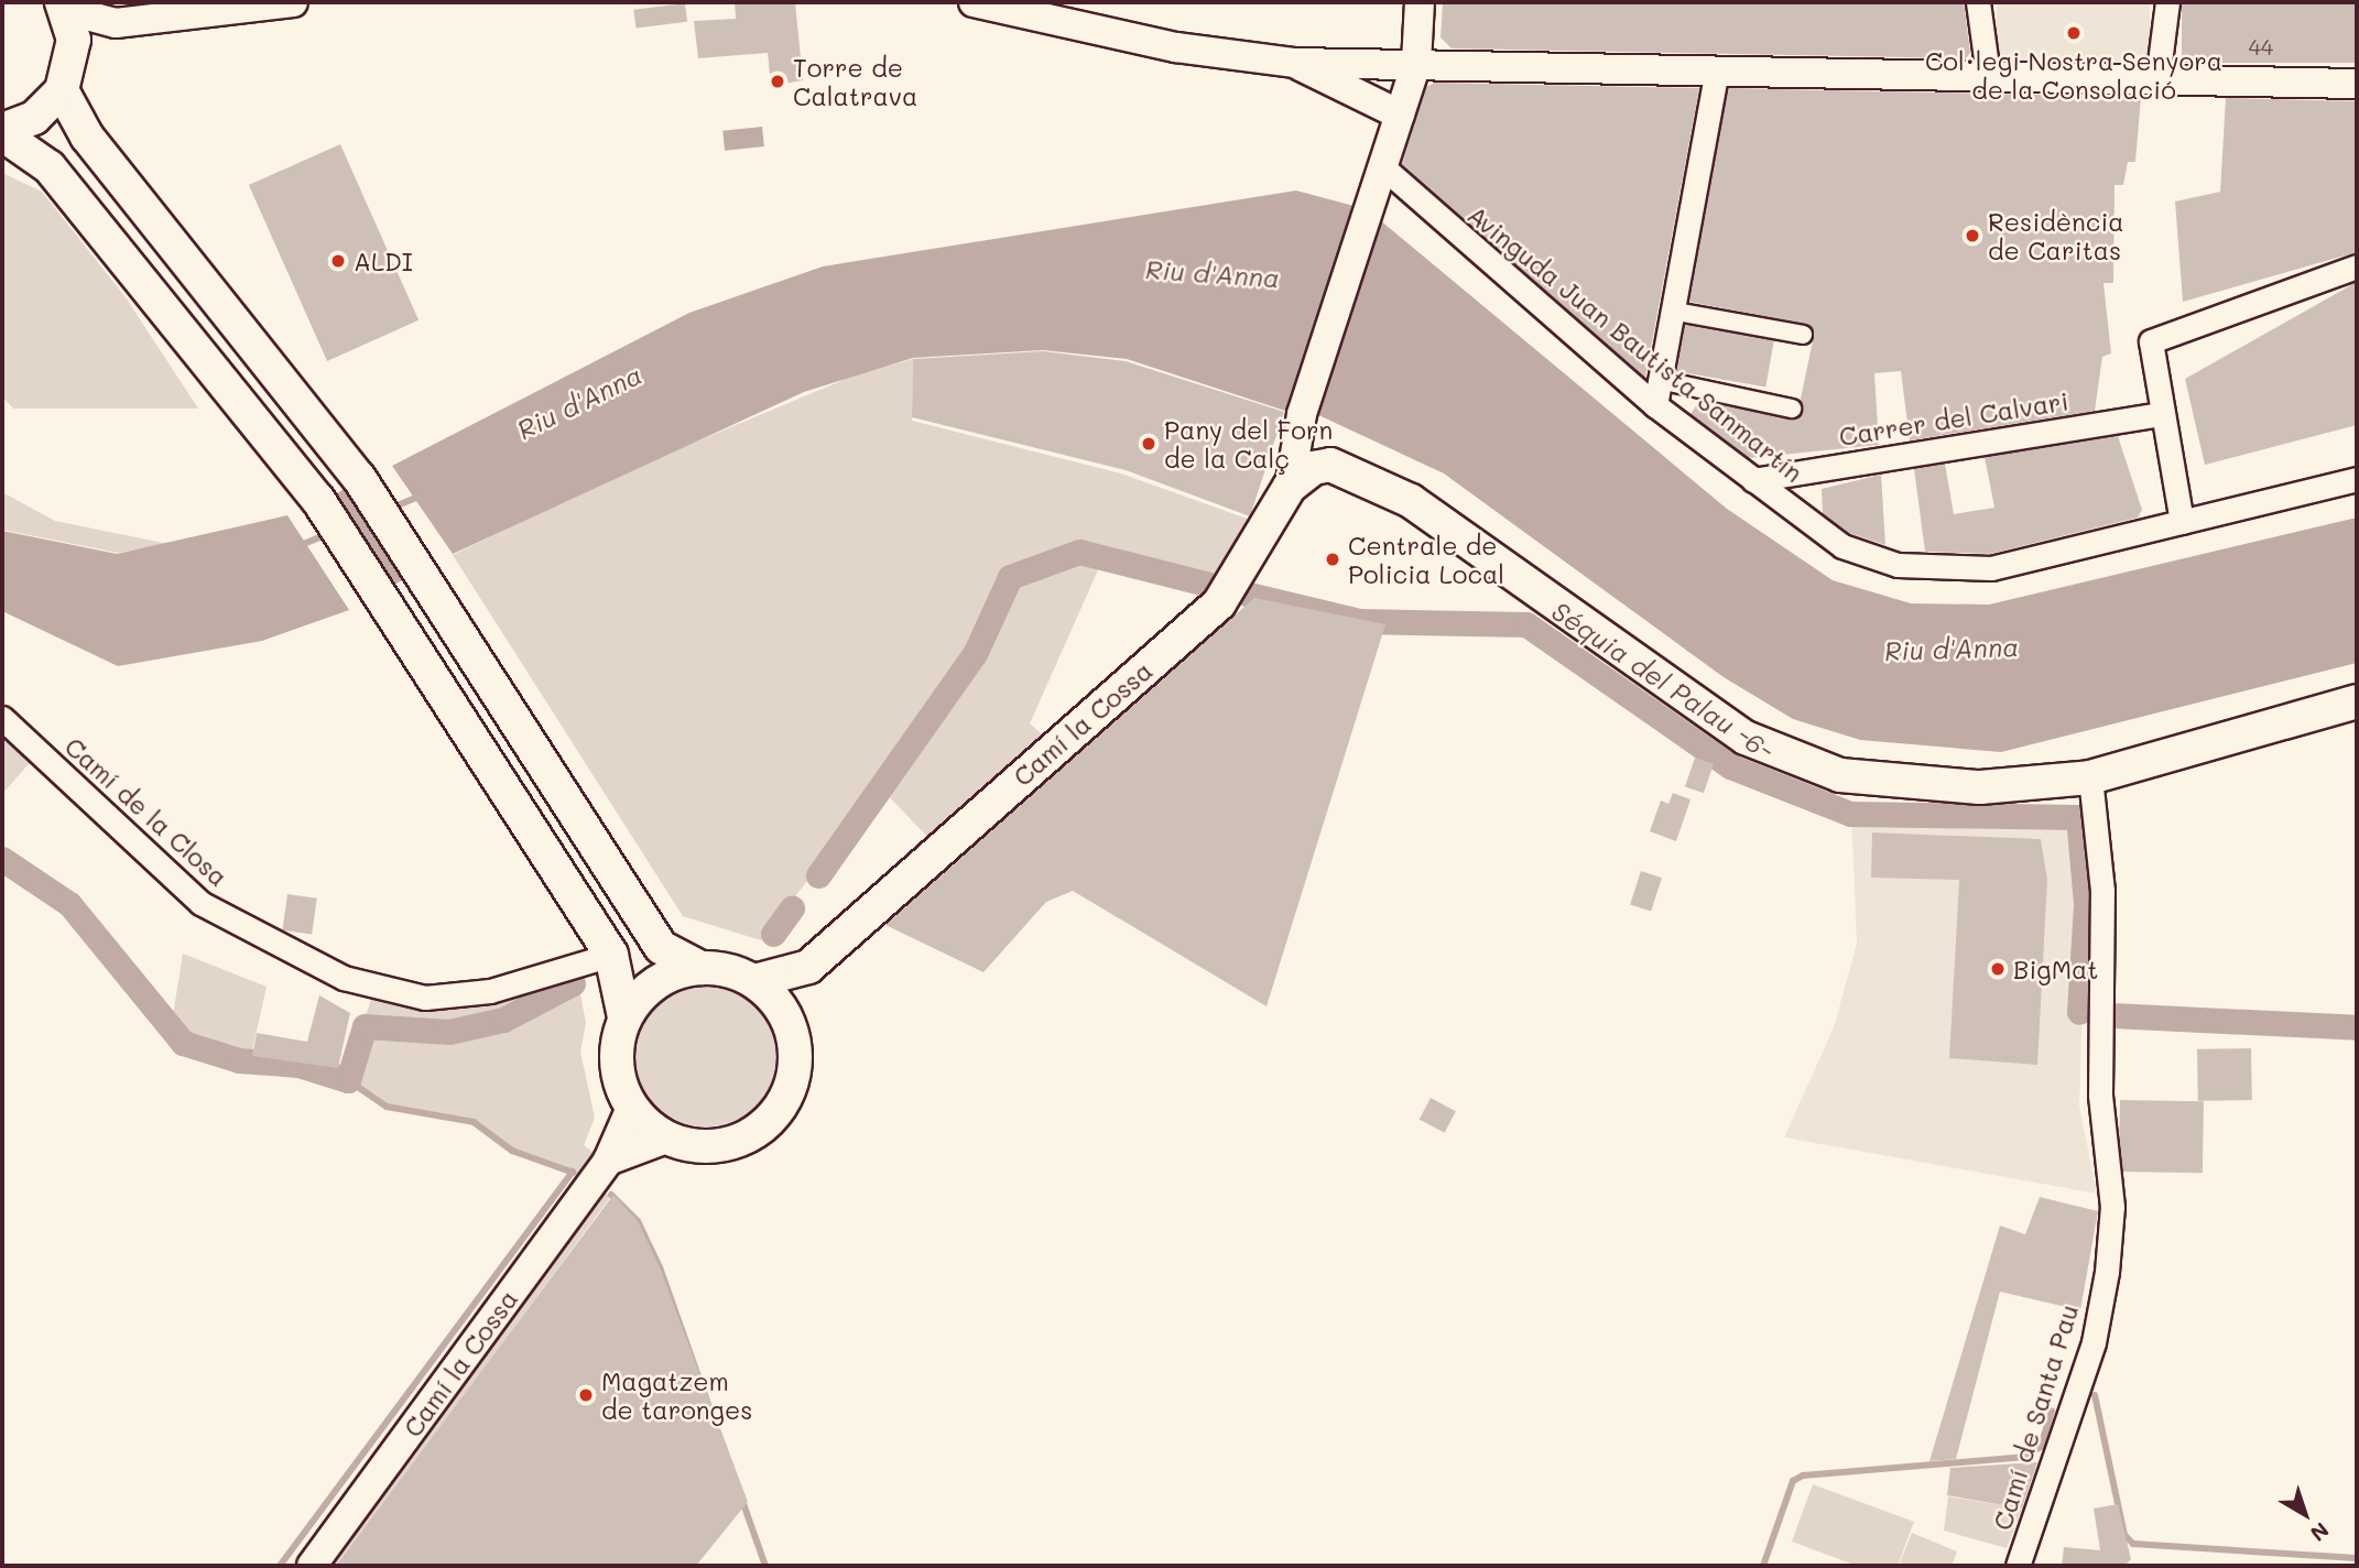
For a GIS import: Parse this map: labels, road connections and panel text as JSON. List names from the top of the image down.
{
  "streets": {
    "main road": ["Camí la Cossa"],
    "street": [
      "Avinguda Juan Bautista Sanmartín",
      "Carrer del Calvari",
      "Camí de la Closa",
      "Camí de Santa Pau"
    ]
  },
  "crossings": [
    ["Avinguda Juan Bautista Sanmartín", "Carrer del Calvari"]
  ],
  "water": ["Riu d'Anna", "Séquia del Palau -6-"],
  "places": [
    "Col·legi Nostra Senyora de la Consolació",
    "Torre de Calatrava",
    "Residència de Caritas",
    "ALDI",
    "Pany del Forn de la Calç",
    "Centrale de Policia Local",
    "BigMat",
    "Magatzem de taronges"
  ],
  "house_numbers": ["44"],
  "north": "bottom right"
}
